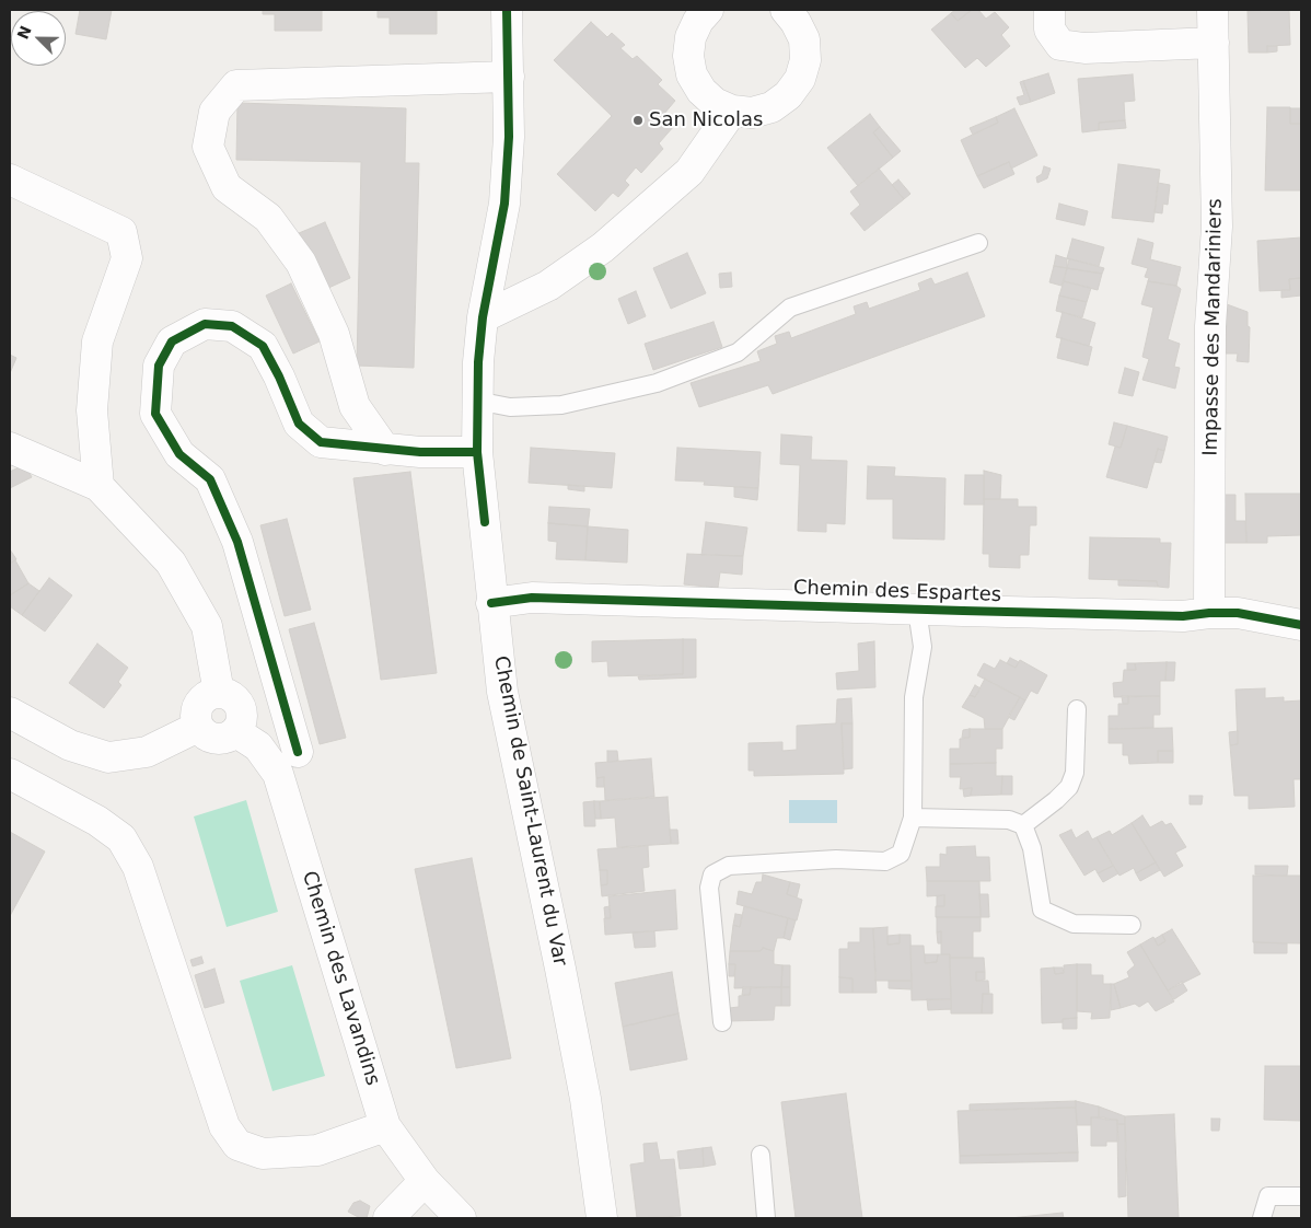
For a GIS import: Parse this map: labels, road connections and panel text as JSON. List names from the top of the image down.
{
  "streets": {
    "street": [
      "Impasse des Mandariniers",
      "Chemin des Espartes",
      "Chemin de Saint-Laurent du Var",
      "Chemin des Lavandins"
    ]
  },
  "crossings": [
    ["Impasse des Mandariniers", "Chemin des Espartes"],
    ["Chemin des Espartes", "Chemin de Saint-Laurent du Var"]
  ],
  "places": ["San Nicolas"],
  "north": "top left"
}
